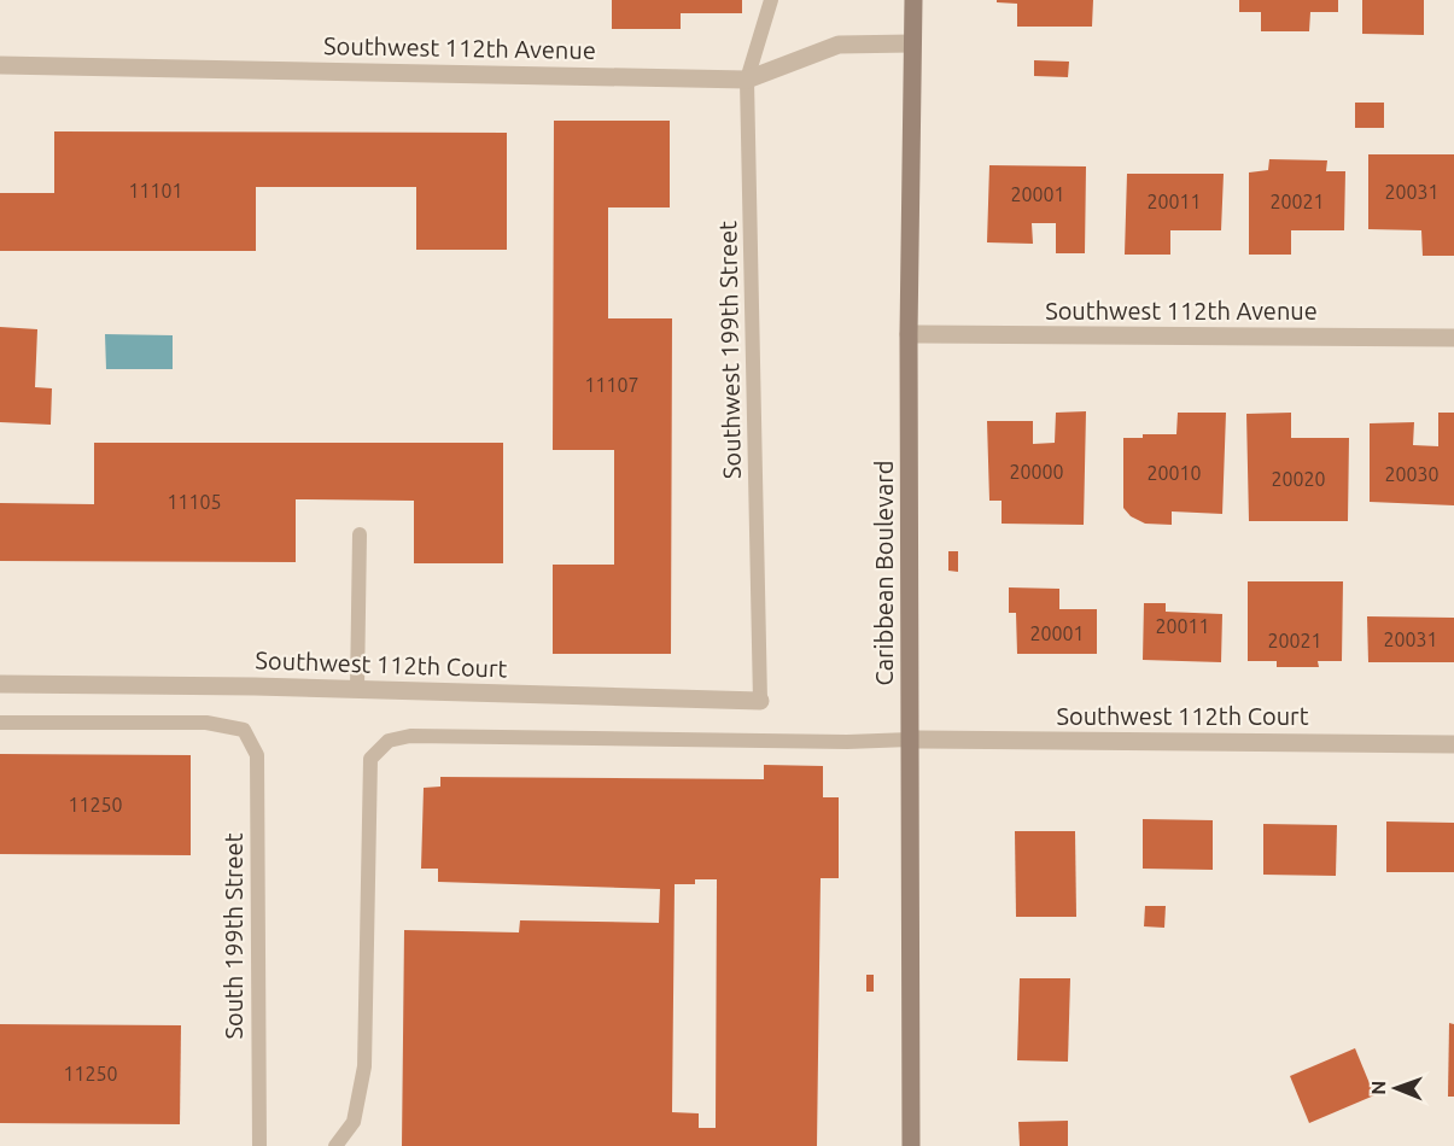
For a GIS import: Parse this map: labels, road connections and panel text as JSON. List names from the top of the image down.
{
  "streets": {
    "street": ["Southwest 112th Avenue", "Caribbean Boulevard", "Southwest 112th Court"],
    "lane": ["Southwest 199th Street", "South 199th Street"]
  },
  "crossings": [
    ["Southwest 112th Avenue", "Southwest 199th Street"],
    ["Southwest 112th Avenue", "Caribbean Boulevard"],
    ["Southwest 199th Street", "Southwest 112th Court"],
    ["Caribbean Boulevard", "Southwest 112th Court"]
  ],
  "house_numbers": [
    "11101",
    "20031",
    "20001",
    "20011",
    "20021",
    "11107",
    "20000",
    "20010",
    "20030",
    "20020",
    "11105",
    "20011",
    "20001",
    "20031",
    "20021",
    "11250",
    "11250"
  ],
  "north": "left"
}
